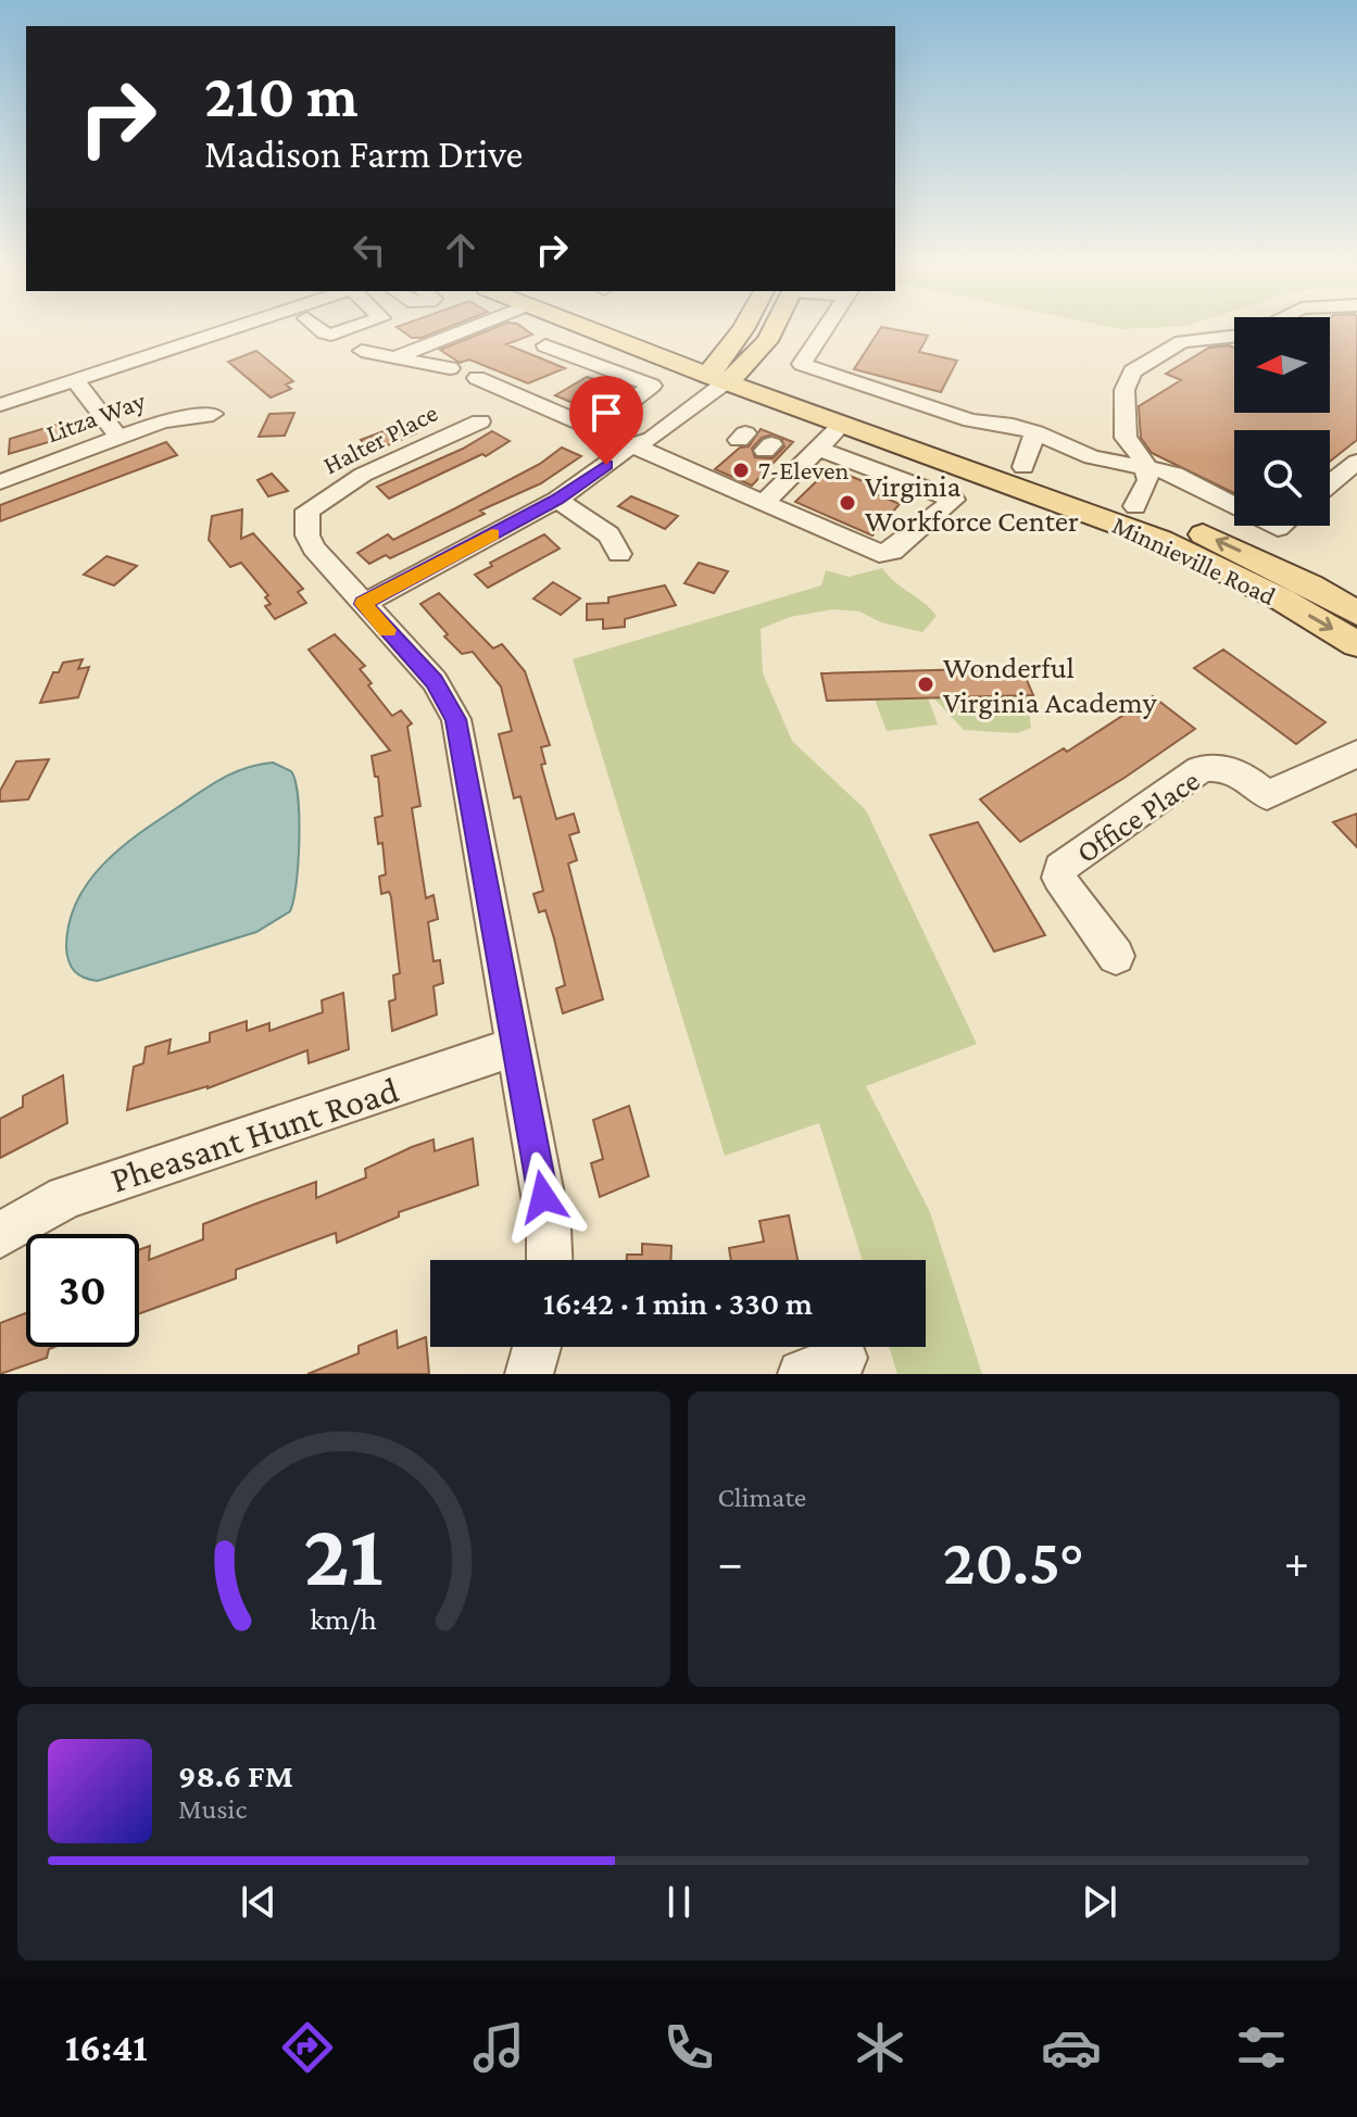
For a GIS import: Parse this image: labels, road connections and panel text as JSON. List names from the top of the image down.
{
  "streets": {
    "main road": ["Minnieville Road"],
    "street": [
      "Litza Way",
      "Halter Place",
      "Office Place",
      "Pheasant Hunt Road"
    ]
  },
  "places": ["7-Eleven", "Virginia Workforce Center", "Wonderful Virginia Academy"],
  "north": "left",
  "page": {
    "turn": ["210 m", "Madison Farm Drive"],
    "limit": "30",
    "trip": "16:42 · 1 min · 330 m",
    "tile": "Climate",
    "heat": ["−", "20.5°", "+"],
    "song": ["98.6 FM", "Music"],
    "tabs": "16:41",
    "gauge": ["21", "km/h"]
  }
}
